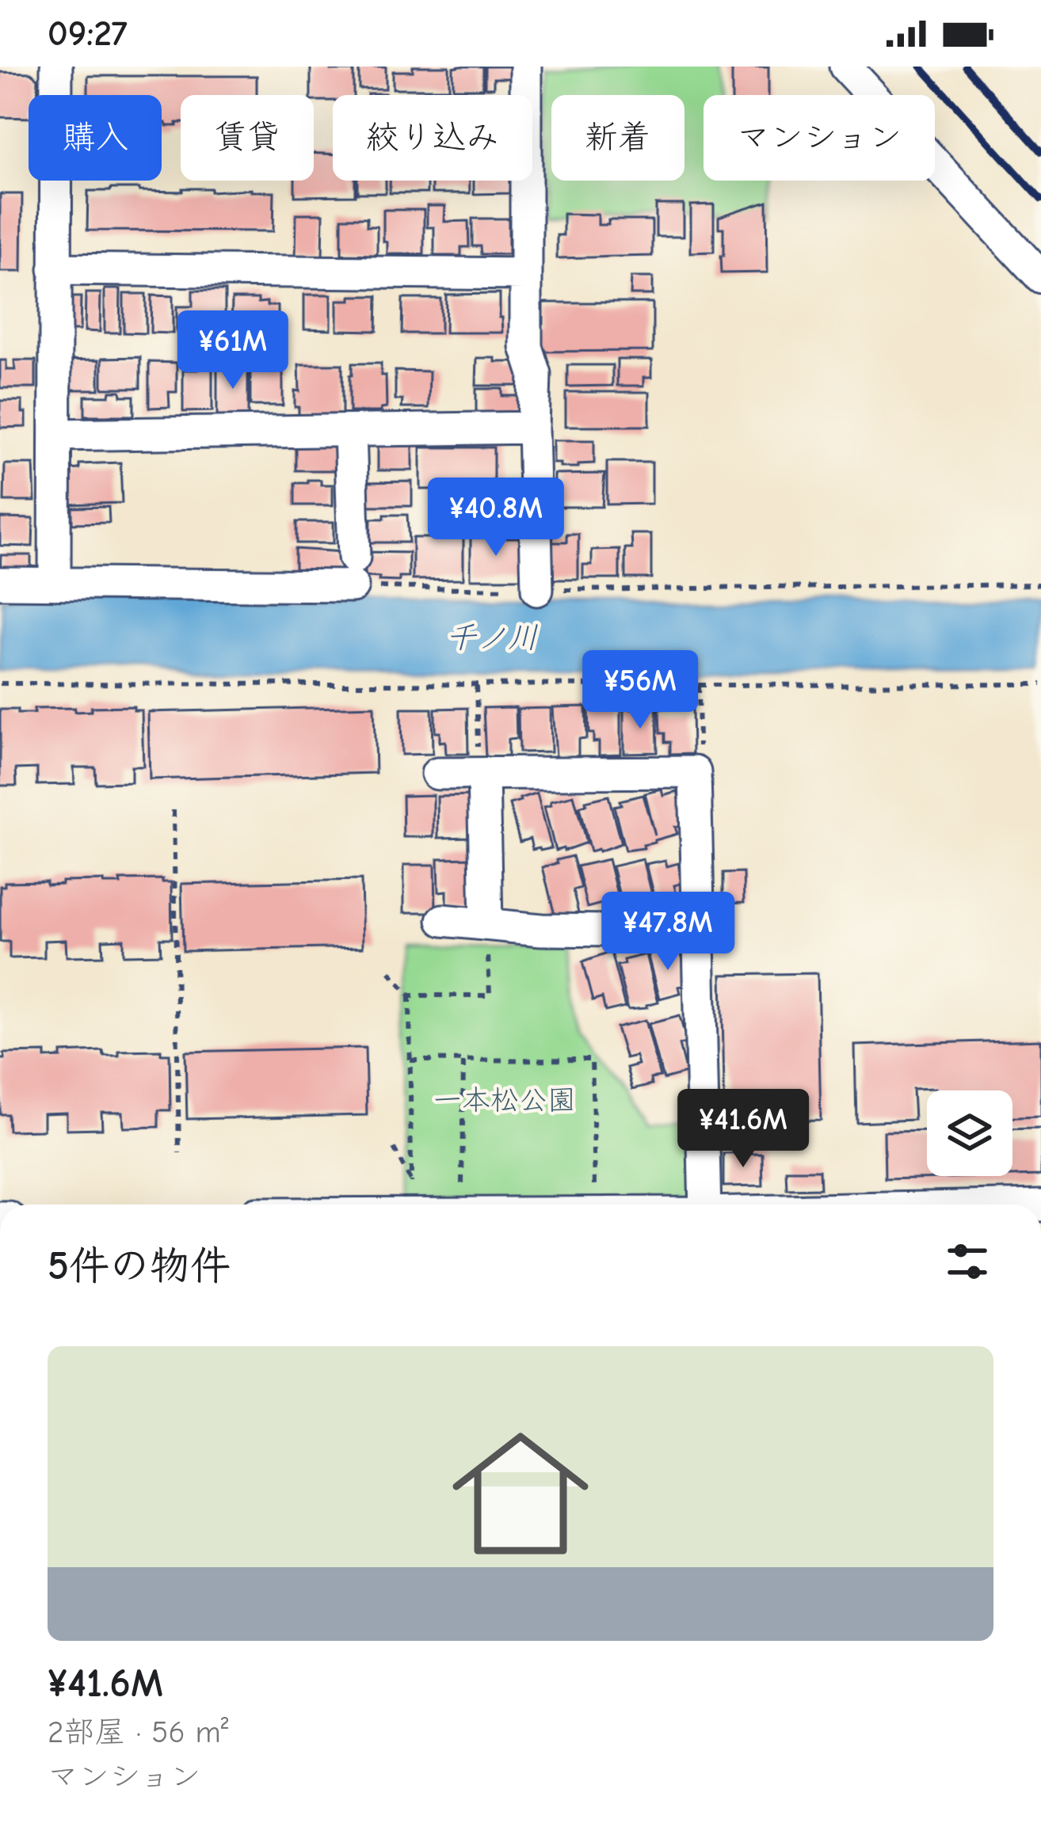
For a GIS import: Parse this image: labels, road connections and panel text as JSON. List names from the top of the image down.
{
  "water": ["千ノ川"],
  "parks": ["一本松公園"],
  "page": {
    "status": "09:27",
    "chip": [
      "購入",
      "賃貸",
      "絞り込み",
      "新着",
      "マンション"
    ],
    "price": [
      "¥61M",
      "¥40.8M",
      "¥56M",
      "¥47.8M",
      "¥41.6M"
    ],
    "heading": "5件の物件",
    "list": [
      {
        "name": "¥41.6M",
        "note": "2部屋 · 56 m² · マンション"
      }
    ]
  }
}
